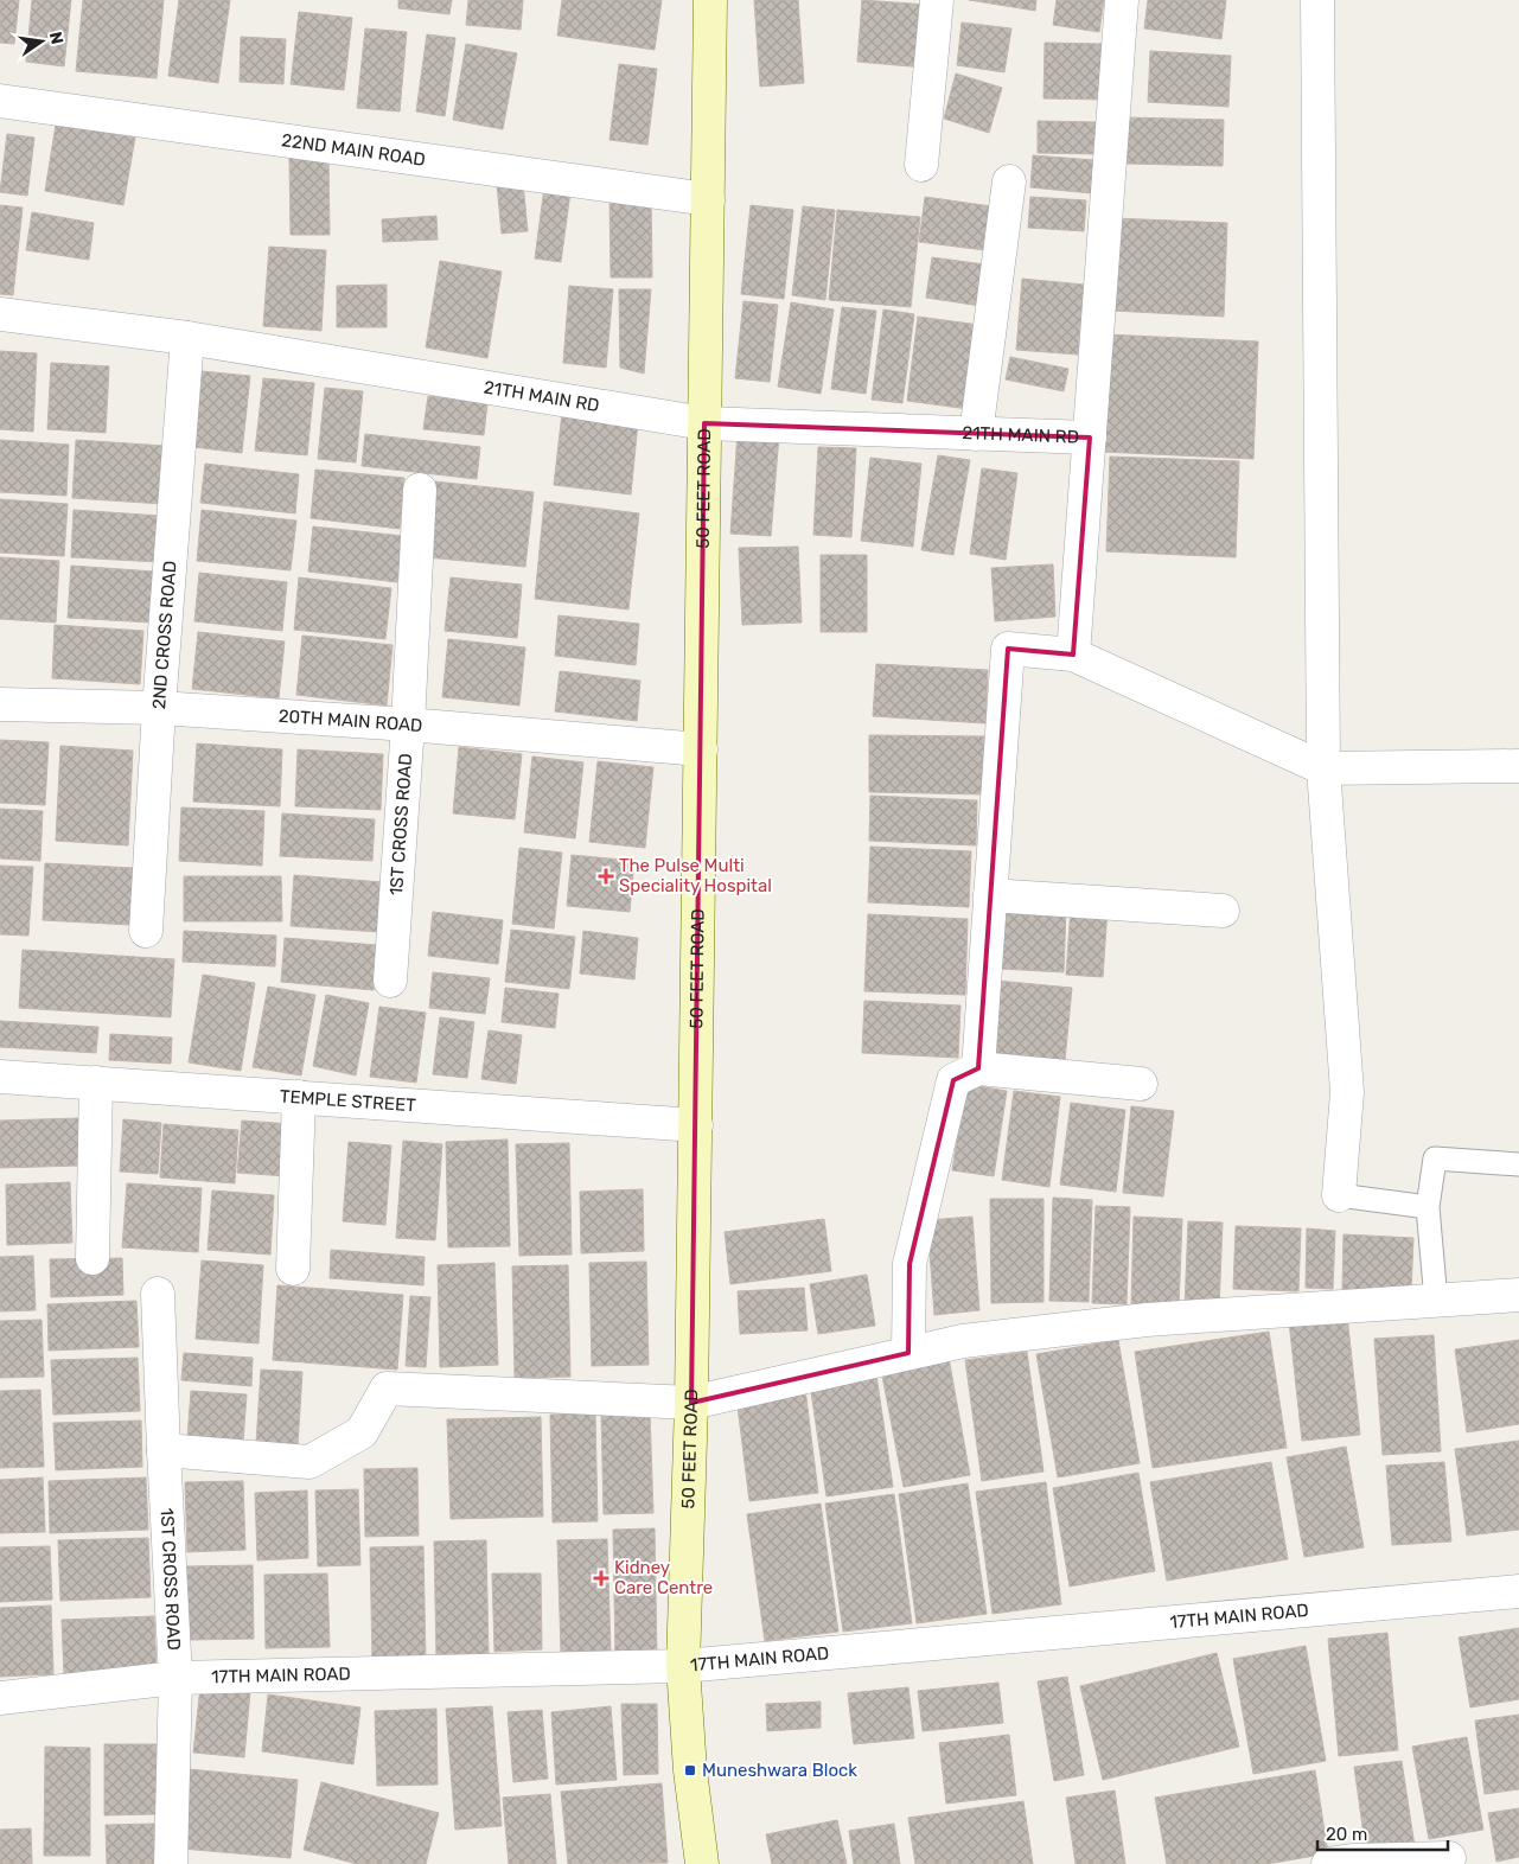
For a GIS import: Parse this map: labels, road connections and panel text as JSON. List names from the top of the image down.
{
  "streets": {
    "main road": ["50 FEET ROAD"],
    "street": [
      "22ND MAIN ROAD",
      "21TH MAIN RD",
      "2ND CROSS ROAD",
      "20TH MAIN ROAD",
      "1ST CROSS ROAD",
      "TEMPLE STREET",
      "17TH MAIN ROAD"
    ]
  },
  "crossings": [
    ["22ND MAIN ROAD", "50 FEET ROAD"],
    ["21TH MAIN RD", "50 FEET ROAD"],
    ["21TH MAIN RD", "2ND CROSS ROAD"],
    ["50 FEET ROAD", "20TH MAIN ROAD"],
    ["50 FEET ROAD", "TEMPLE STREET"],
    ["50 FEET ROAD", "17TH MAIN ROAD"],
    ["2ND CROSS ROAD", "20TH MAIN ROAD"],
    ["20TH MAIN ROAD", "1ST CROSS ROAD"],
    ["1ST CROSS ROAD", "17TH MAIN ROAD"]
  ],
  "places": {
    "health": ["The Pulse Multi Speciality Hospital", "Kidney Care Centre"],
    "transit": ["Muneshwara Block"]
  },
  "scale_bar": "20 m",
  "north": "right"
}
